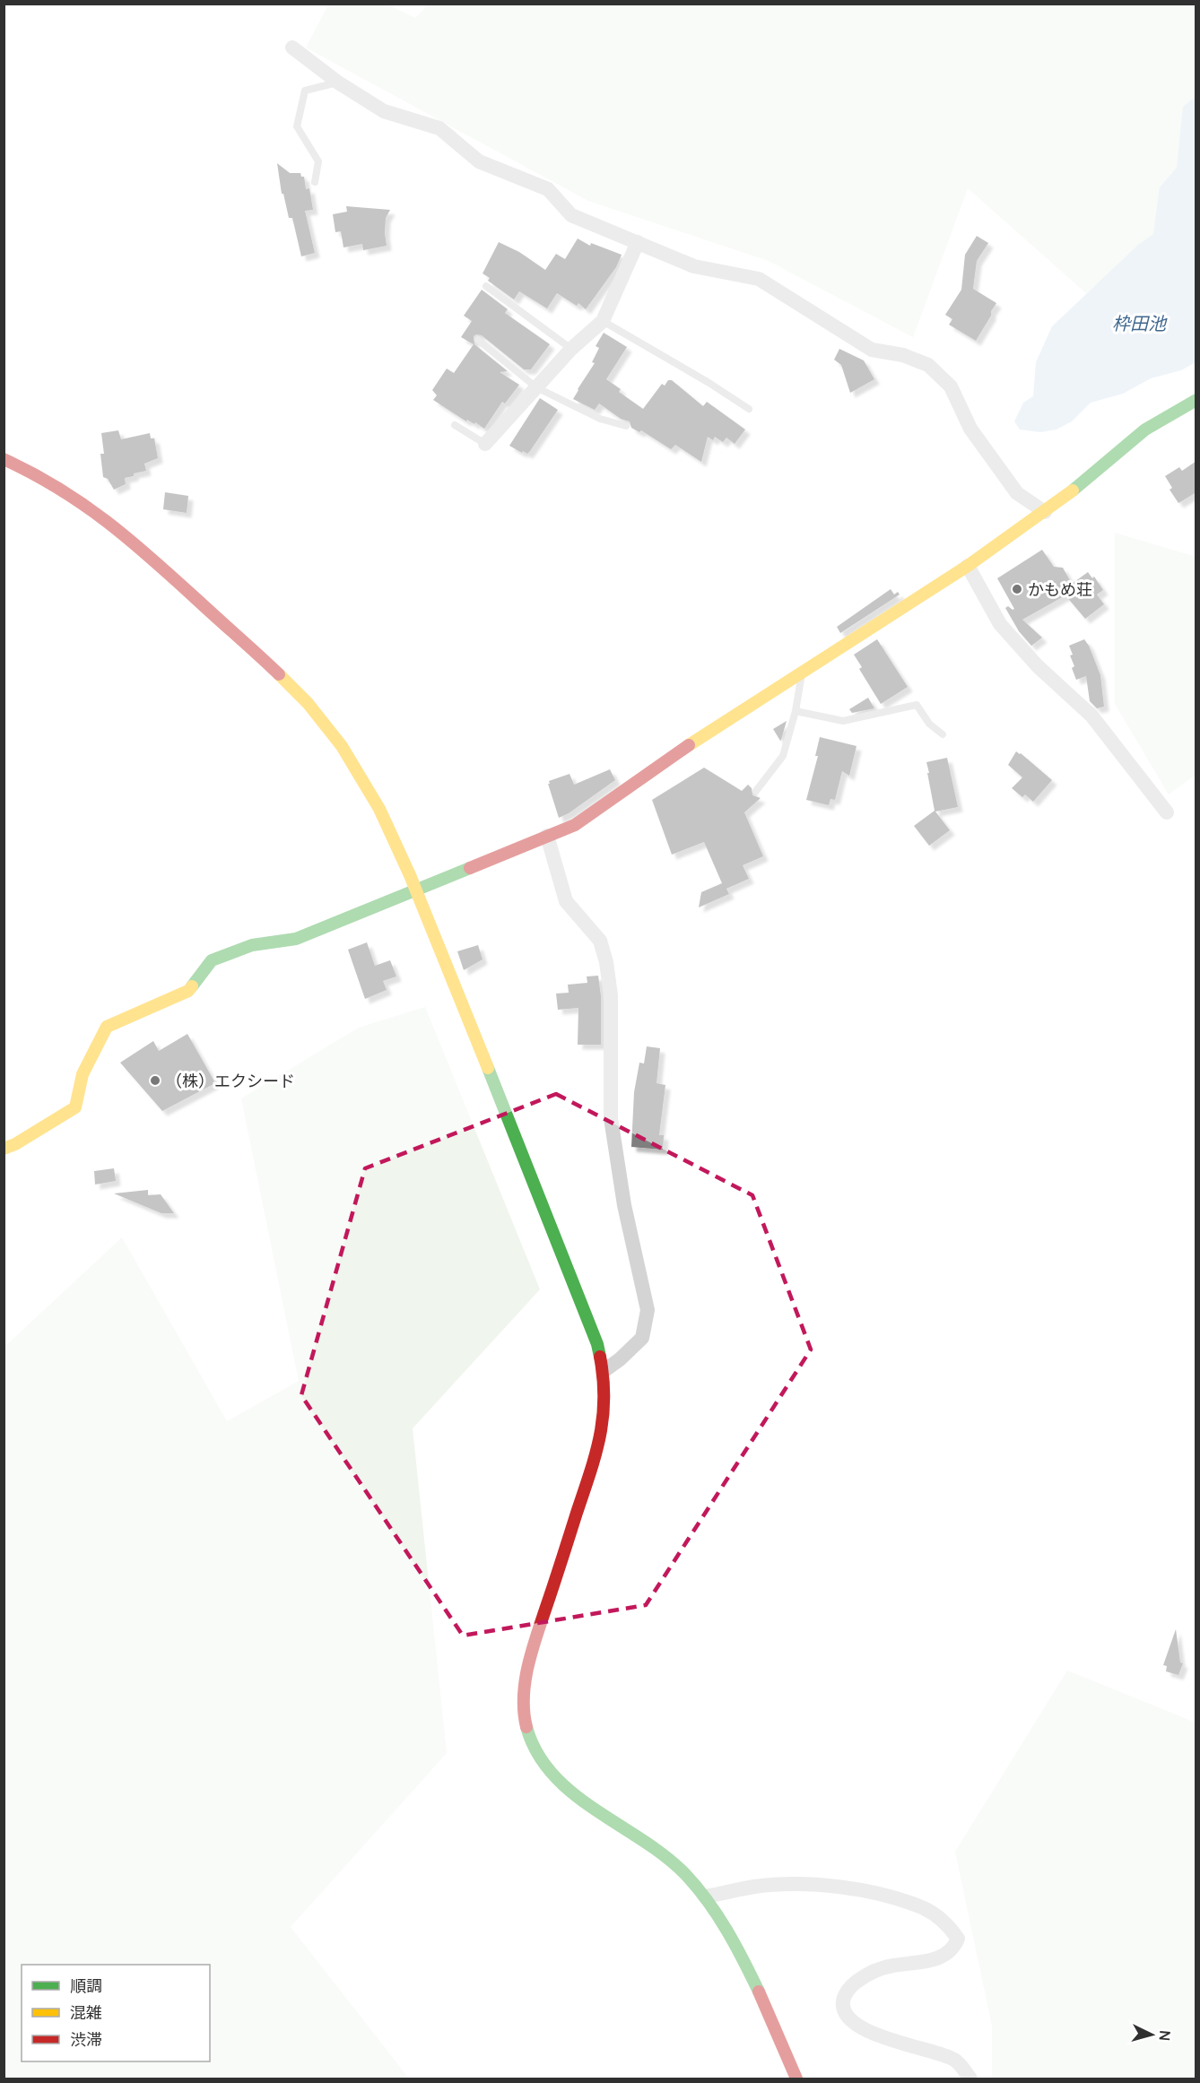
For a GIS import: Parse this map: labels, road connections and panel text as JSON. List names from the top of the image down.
{
  "water": ["枠田池"],
  "places": ["かもめ荘", "（株）エクシード"],
  "legend": ["順調", "混雑", "渋滞"],
  "north": "right"
}
